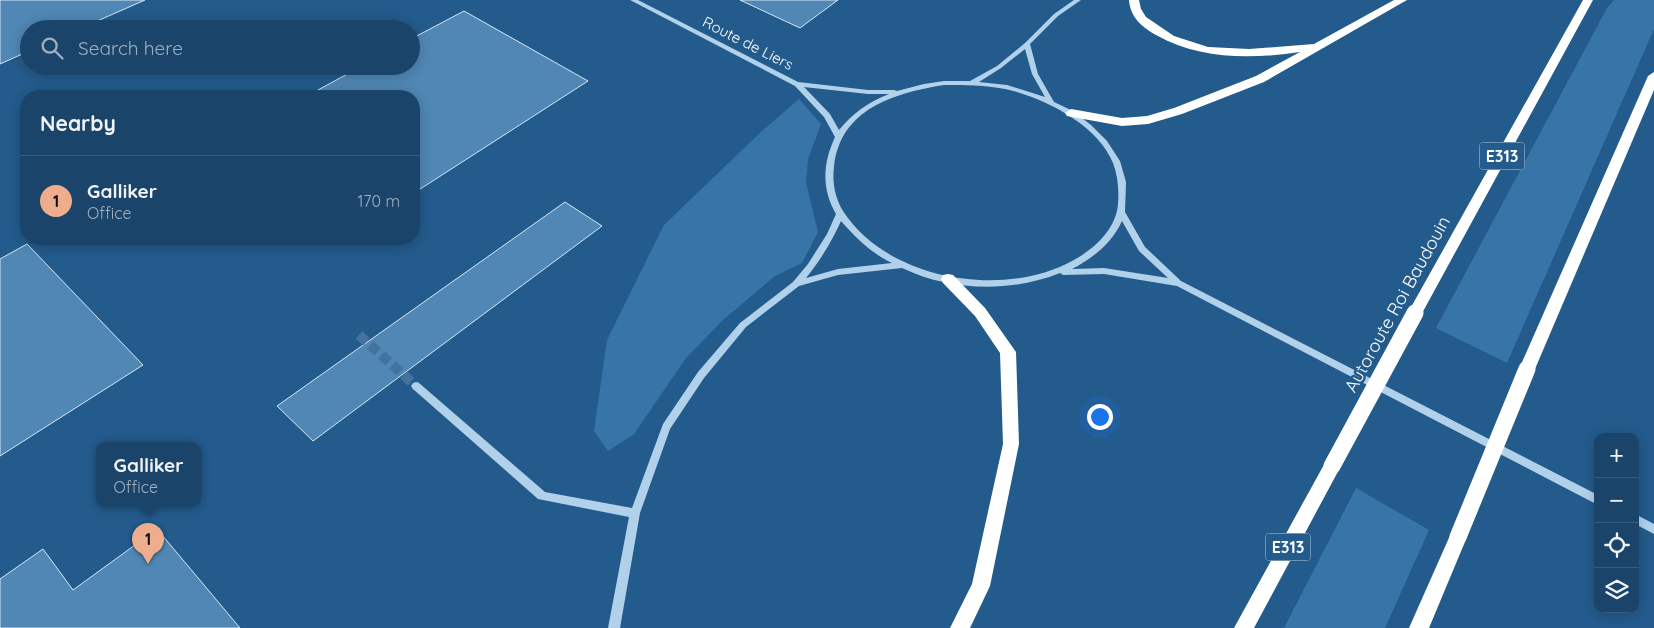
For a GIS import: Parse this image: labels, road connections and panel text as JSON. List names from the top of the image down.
{
  "streets": {
    "highway": ["E313", "Autoroute Roi Baudouin"],
    "street": ["Route de Liers"]
  },
  "page": {
    "search": "Search here",
    "heading": "Nearby",
    "list": [
      {
        "mark": "1",
        "name": "Galliker",
        "note": "Office",
        "value": "170 m"
      }
    ],
    "map_buttons": ["+", "−"],
    "popup": ["Galliker", "Office"],
    "pins": "1"
  }
}
